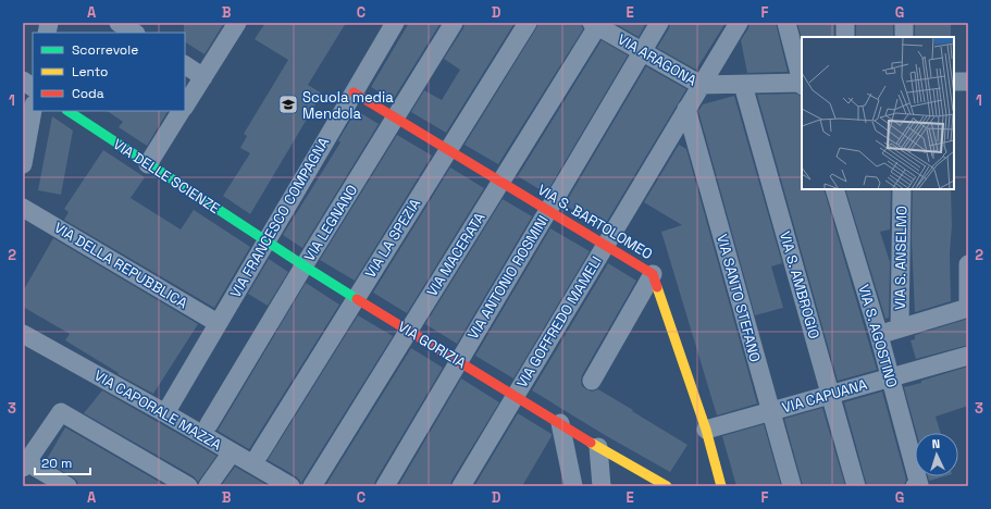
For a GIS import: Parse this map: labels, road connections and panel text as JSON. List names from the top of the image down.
{
  "streets": {
    "street": [
      "VIA ARAGONA",
      "VIA DELLE SCIENZE",
      "VIA FRANCESCO COMPAGNA",
      "VIA S. BARTOLOMEO",
      "VIA LEGNANO",
      "VIA LA SPEZIA",
      "VIA MACERATA",
      "VIA S. ANSELMO",
      "VIA DELLA REPUBBLICA",
      "VIA ANTONIO ROSMINI",
      "VIA S. AMBROGIO",
      "VIA SANTO STEFANO",
      "VIA GOFFREDO MAMELI",
      "VIA S. AGOSTINO",
      "VIA GORIZIA",
      "VIA CAPUANA",
      "VIA CAPORALE MAZZA"
    ]
  },
  "crossings": [
    ["VIA ARAGONA", "VIA MACERATA"],
    ["VIA ARAGONA", "VIA ANTONIO ROSMINI"],
    ["VIA ARAGONA", "VIA S. AMBROGIO"],
    ["VIA ARAGONA", "VIA GOFFREDO MAMELI"],
    ["VIA DELLE SCIENZE", "VIA FRANCESCO COMPAGNA"],
    ["VIA DELLE SCIENZE", "VIA GORIZIA"],
    ["VIA FRANCESCO COMPAGNA", "VIA S. BARTOLOMEO"],
    ["VIA FRANCESCO COMPAGNA", "VIA DELLA REPUBBLICA"],
    ["VIA FRANCESCO COMPAGNA", "VIA GORIZIA"],
    ["VIA FRANCESCO COMPAGNA", "VIA CAPORALE MAZZA"],
    ["VIA S. BARTOLOMEO", "VIA LEGNANO"],
    ["VIA S. BARTOLOMEO", "VIA LA SPEZIA"],
    ["VIA S. BARTOLOMEO", "VIA MACERATA"],
    ["VIA S. BARTOLOMEO", "VIA ANTONIO ROSMINI"],
    ["VIA S. BARTOLOMEO", "VIA GOFFREDO MAMELI"],
    ["VIA S. BARTOLOMEO", "VIA CAPUANA"],
    ["VIA LEGNANO", "VIA GORIZIA"],
    ["VIA LEGNANO", "VIA CAPORALE MAZZA"],
    ["VIA LA SPEZIA", "VIA GORIZIA"],
    ["VIA LA SPEZIA", "VIA CAPORALE MAZZA"],
    ["VIA MACERATA", "VIA GORIZIA"],
    ["VIA MACERATA", "VIA CAPORALE MAZZA"],
    ["VIA ANTONIO ROSMINI", "VIA GORIZIA"],
    ["VIA S. AMBROGIO", "VIA CAPUANA"],
    ["VIA SANTO STEFANO", "VIA GOFFREDO MAMELI"],
    ["VIA SANTO STEFANO", "VIA CAPUANA"],
    ["VIA GOFFREDO MAMELI", "VIA GORIZIA"],
    ["VIA S. AGOSTINO", "VIA CAPUANA"]
  ],
  "places": {
    "school or university": ["Scuola media Mendola"]
  },
  "legend": ["Scorrevole", "Lento", "Coda"],
  "scale_bar": "20 m",
  "north": "top",
  "grid": {
    "columns": [
      "A",
      "B",
      "C",
      "D",
      "E",
      "F",
      "G"
    ],
    "rows": ["1", "2", "3"]
  }
}
